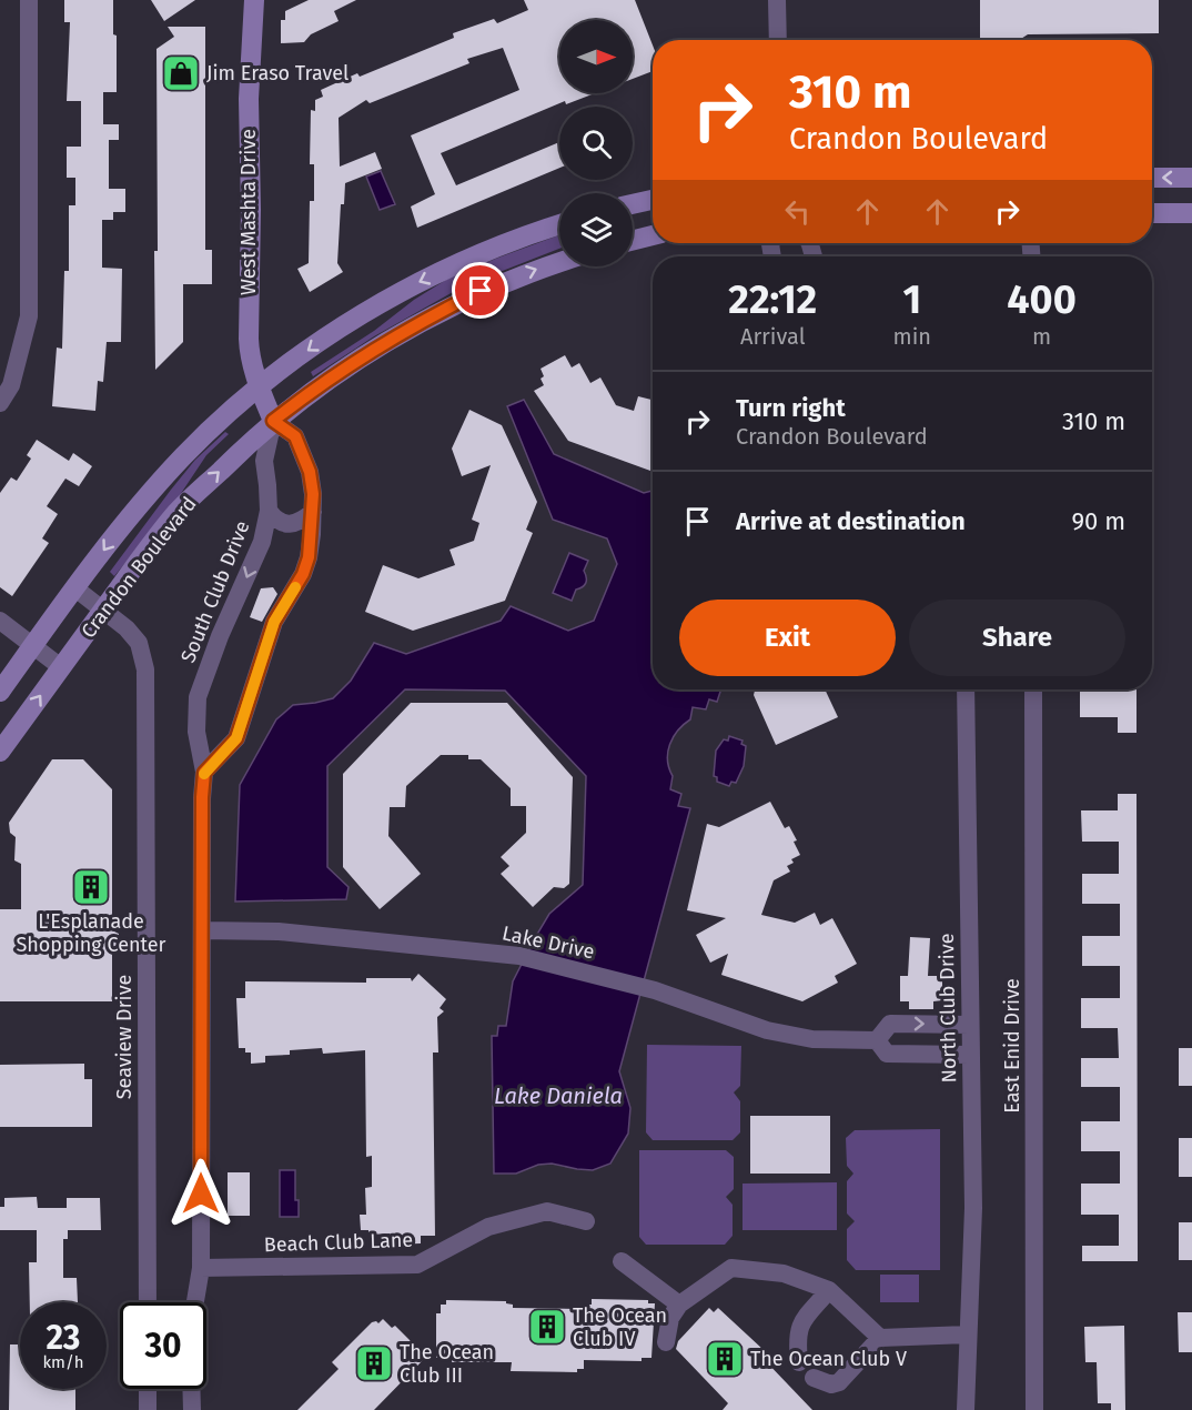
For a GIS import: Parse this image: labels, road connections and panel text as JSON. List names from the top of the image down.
{
  "streets": {
    "main road": ["West Mashta Drive", "Crandon Boulevard"],
    "street": [
      "South Club Drive",
      "Lake Drive",
      "North Club Drive",
      "Seaview Drive",
      "East Enid Drive",
      "Beach Club Lane"
    ]
  },
  "crossings": [
    ["West Mashta Drive", "Crandon Boulevard"],
    ["West Mashta Drive", "South Club Drive"],
    ["Crandon Boulevard", "South Club Drive"],
    ["Crandon Boulevard", "Seaview Drive"],
    ["South Club Drive", "Lake Drive"],
    ["South Club Drive", "Beach Club Lane"],
    ["Lake Drive", "North Club Drive"]
  ],
  "water": ["Lake Daniela"],
  "places": {
    "shop": ["Jim Eraso Travel"],
    "building": [
      "L'Esplanade Shopping Center",
      "The Ocean Club IV",
      "The Ocean Club V",
      "The Ocean Club III"
    ]
  },
  "north": "right",
  "page": {
    "turn": ["310 m", "Crandon Boulevard"],
    "eta": [
      "22:12",
      "Arrival",
      "1",
      "min",
      "400",
      "m"
    ],
    "list": [
      {
        "name": "Turn right",
        "note": "Crandon Boulevard",
        "value": "310 m"
      },
      {
        "name": "Arrive at destination",
        "value": "90 m"
      }
    ],
    "buttons": ["Exit", "Share"],
    "speed": "23 km/h",
    "limit": "30"
  }
}
